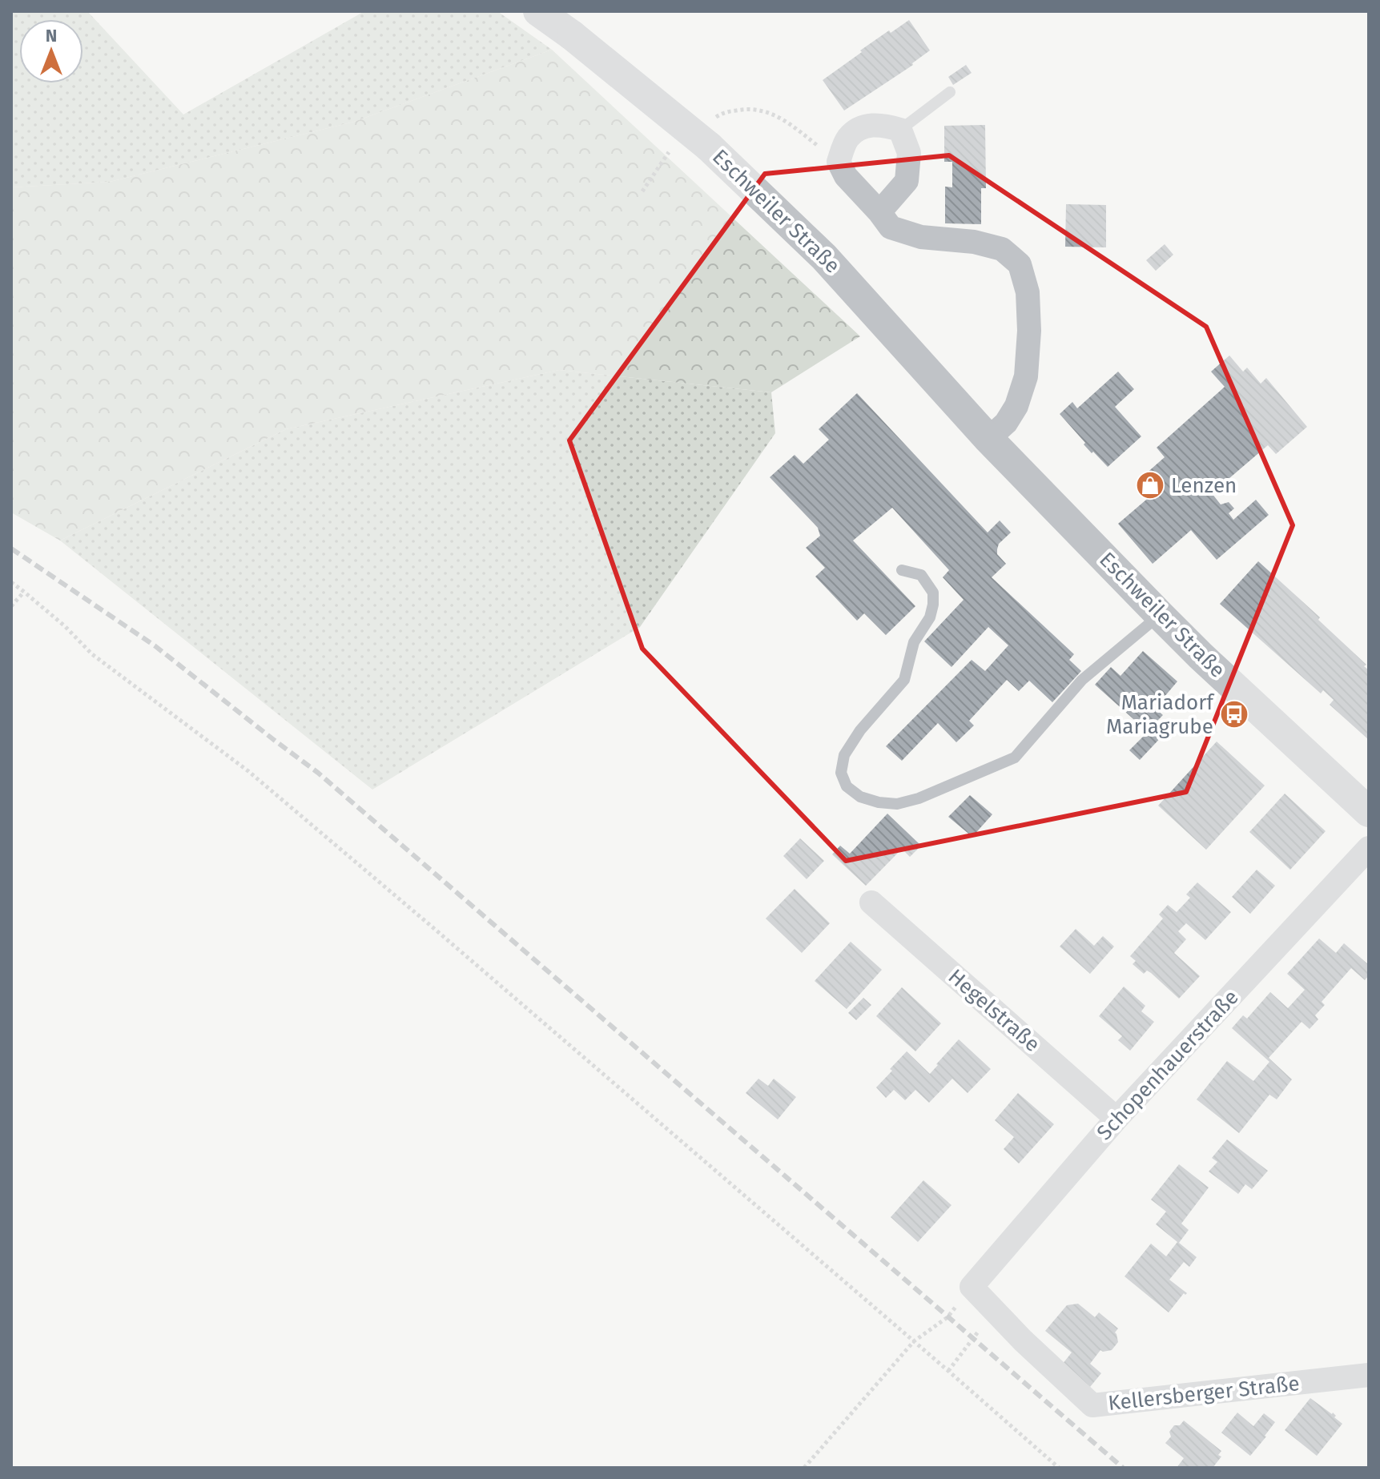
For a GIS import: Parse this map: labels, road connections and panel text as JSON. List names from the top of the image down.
{
  "streets": {
    "street": [
      "Eschweiler Straße",
      "Hegelstraße",
      "Schopenhauerstraße",
      "Kellersberger Straße"
    ]
  },
  "crossings": [
    ["Hegelstraße", "Schopenhauerstraße"],
    ["Schopenhauerstraße", "Kellersberger Straße"]
  ],
  "places": {
    "shop": ["Lenzen"],
    "bus stop": ["Mariadorf Mariagrube"]
  },
  "north": "top"
}
